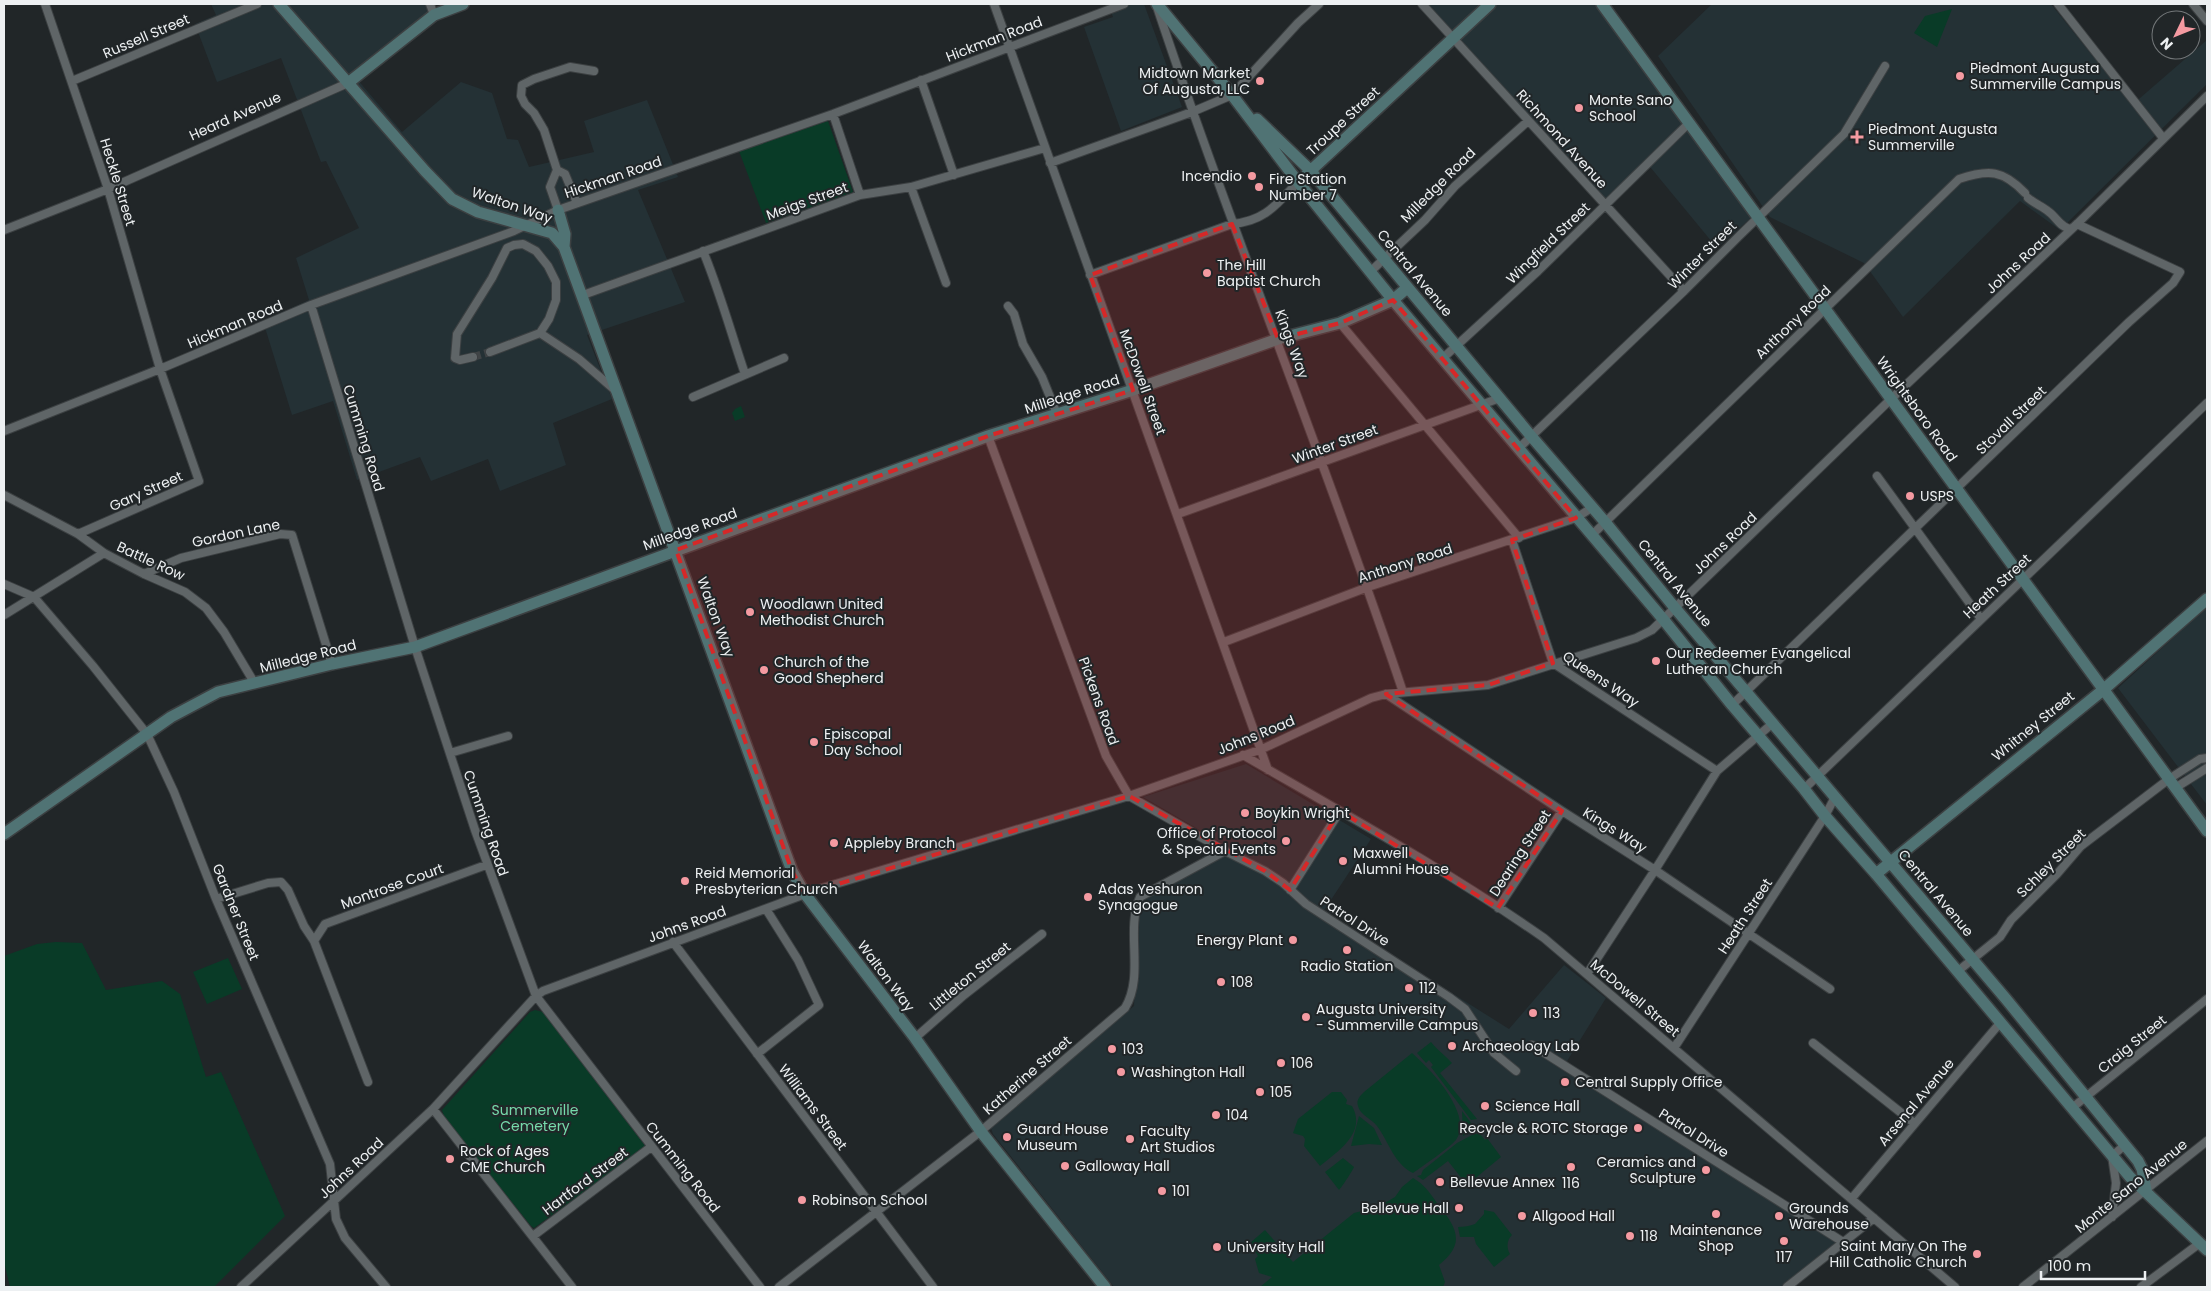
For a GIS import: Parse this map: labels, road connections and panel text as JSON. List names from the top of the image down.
{
  "streets": {
    "main road": [
      "Heard Avenue",
      "Troupe Street",
      "Milledge Road",
      "Walton Way",
      "Central Avenue",
      "Wrightsboro Road",
      "Whitney Street"
    ],
    "street": [
      "Russell Street",
      "Hickman Road",
      "Richmond Avenue",
      "Heckle Street",
      "Meigs Street",
      "Wingfield Street",
      "Winter Street",
      "Johns Road",
      "Anthony Road",
      "Kings Way",
      "McDowell Street",
      "Stovall Street",
      "Cumming Road",
      "Gary Street",
      "Gordon Lane",
      "Battle Row",
      "Heath Street",
      "Queens Way",
      "Pickens Road",
      "Dearing Street",
      "Schley Street",
      "Montrose Court",
      "Gardner Street",
      "Patrol Drive",
      "Littleton Street",
      "Craig Street",
      "Katherine Street",
      "Arsenal Avenue",
      "Williams Street",
      "Hartford Street",
      "Monte Sano Avenue"
    ]
  },
  "crossings": [
    ["Russell Street", "Heckle Street"],
    ["Hickman Road", "Heckle Street"],
    ["Hickman Road", "Walton Way"],
    ["Hickman Road", "McDowell Street"],
    ["Hickman Road", "Cumming Road"],
    ["Hickman Road", "Gary Street"],
    ["Heard Avenue", "Heckle Street"],
    ["Heard Avenue", "Walton Way"],
    ["Troupe Street", "Richmond Avenue"],
    ["Troupe Street", "Central Avenue"],
    ["Troupe Street", "Kings Way"],
    ["Troupe Street", "McDowell Street"],
    ["Richmond Avenue", "Milledge Road"],
    ["Richmond Avenue", "Wingfield Street"],
    ["Richmond Avenue", "Winter Street"],
    ["Heckle Street", "Gary Street"],
    ["Milledge Road", "Walton Way"],
    ["Milledge Road", "Central Avenue"],
    ["Milledge Road", "Kings Way"],
    ["Milledge Road", "McDowell Street"],
    ["Milledge Road", "Cumming Road"],
    ["Milledge Road", "Gordon Lane"],
    ["Milledge Road", "Battle Row"],
    ["Milledge Road", "Queens Way"],
    ["Milledge Road", "Pickens Road"],
    ["Milledge Road", "Gardner Street"],
    ["Meigs Street", "Walton Way"],
    ["Meigs Street", "McDowell Street"],
    ["Walton Way", "Johns Road"],
    ["Walton Way", "Littleton Street"],
    ["Walton Way", "Katherine Street"],
    ["Wingfield Street", "Central Avenue"],
    ["Wingfield Street", "Wrightsboro Road"],
    ["Winter Street", "Central Avenue"],
    ["Winter Street", "Kings Way"],
    ["Winter Street", "McDowell Street"],
    ["Winter Street", "Wrightsboro Road"],
    ["Winter Street", "Queens Way"],
    ["Johns Road", "Central Avenue"],
    ["Johns Road", "Anthony Road"],
    ["Johns Road", "Kings Way"],
    ["Johns Road", "McDowell Street"],
    ["Johns Road", "Wrightsboro Road"],
    ["Johns Road", "Stovall Street"],
    ["Johns Road", "Cumming Road"],
    ["Johns Road", "Queens Way"],
    ["Johns Road", "Pickens Road"],
    ["Johns Road", "Gardner Street"],
    ["Johns Road", "Williams Street"],
    ["Central Avenue", "Anthony Road"],
    ["Central Avenue", "Kings Way"],
    ["Central Avenue", "Stovall Street"],
    ["Central Avenue", "Heath Street"],
    ["Central Avenue", "Whitney Street"],
    ["Central Avenue", "Schley Street"],
    ["Central Avenue", "Craig Street"],
    ["Central Avenue", "Arsenal Avenue"],
    ["Central Avenue", "Monte Sano Avenue"],
    ["Anthony Road", "Kings Way"],
    ["Anthony Road", "McDowell Street"],
    ["Anthony Road", "Wrightsboro Road"],
    ["Anthony Road", "Stovall Street"],
    ["Anthony Road", "Queens Way"],
    ["Kings Way", "Heath Street"],
    ["Kings Way", "Dearing Street"],
    ["McDowell Street", "Heath Street"],
    ["McDowell Street", "Dearing Street"],
    ["McDowell Street", "Arsenal Avenue"],
    ["Wrightsboro Road", "Stovall Street"],
    ["Wrightsboro Road", "Heath Street"],
    ["Wrightsboro Road", "Whitney Street"],
    ["Wrightsboro Road", "Schley Street"],
    ["Cumming Road", "Montrose Court"],
    ["Cumming Road", "Hartford Street"],
    ["Gary Street", "Battle Row"],
    ["Gordon Lane", "Battle Row"],
    ["Katherine Street", "Williams Street"]
  ],
  "parks": ["Summerville Cemetery"],
  "places": {
    "other": [
      "Piedmont Augusta Summerville Campus",
      "Midtown Market Of Augusta, LLC",
      "Monte Sano School",
      "Incendio",
      "Fire Station Number 7",
      "The Hill Baptist Church",
      "USPS",
      "Woodlawn United Methodist Church",
      "Our Redeemer Evangelical Lutheran Church",
      "Church of the Good Shepherd",
      "Episcopal Day School",
      "Boykin Wright",
      "Office of Protocol & Special Events",
      "Appleby Branch",
      "Maxwell Alumni House",
      "Reid Memorial Presbyterian Church",
      "Adas Yeshuron Synagogue",
      "Energy Plant",
      "Radio Station",
      "108",
      "112",
      "113",
      "Augusta University - Summerville Campus",
      "Archaeology Lab",
      "103",
      "106",
      "Washington Hall",
      "Central Supply Office",
      "105",
      "Science Hall",
      "104",
      "Recycle & ROTC Storage",
      "Guard House Museum",
      "Faculty Art Studios",
      "Rock of Ages CME Church",
      "Galloway Hall",
      "116",
      "Ceramics and Sculpture",
      "Bellevue Annex",
      "101",
      "Robinson School",
      "Bellevue Hall",
      "Maintenance Shop",
      "Allgood Hall",
      "Grounds Warehouse",
      "118",
      "117",
      "University Hall",
      "Saint Mary On The Hill Catholic Church"
    ],
    "health": ["Piedmont Augusta Summerville"]
  },
  "scale_bar": "100 m",
  "north": "bottom left"
}
